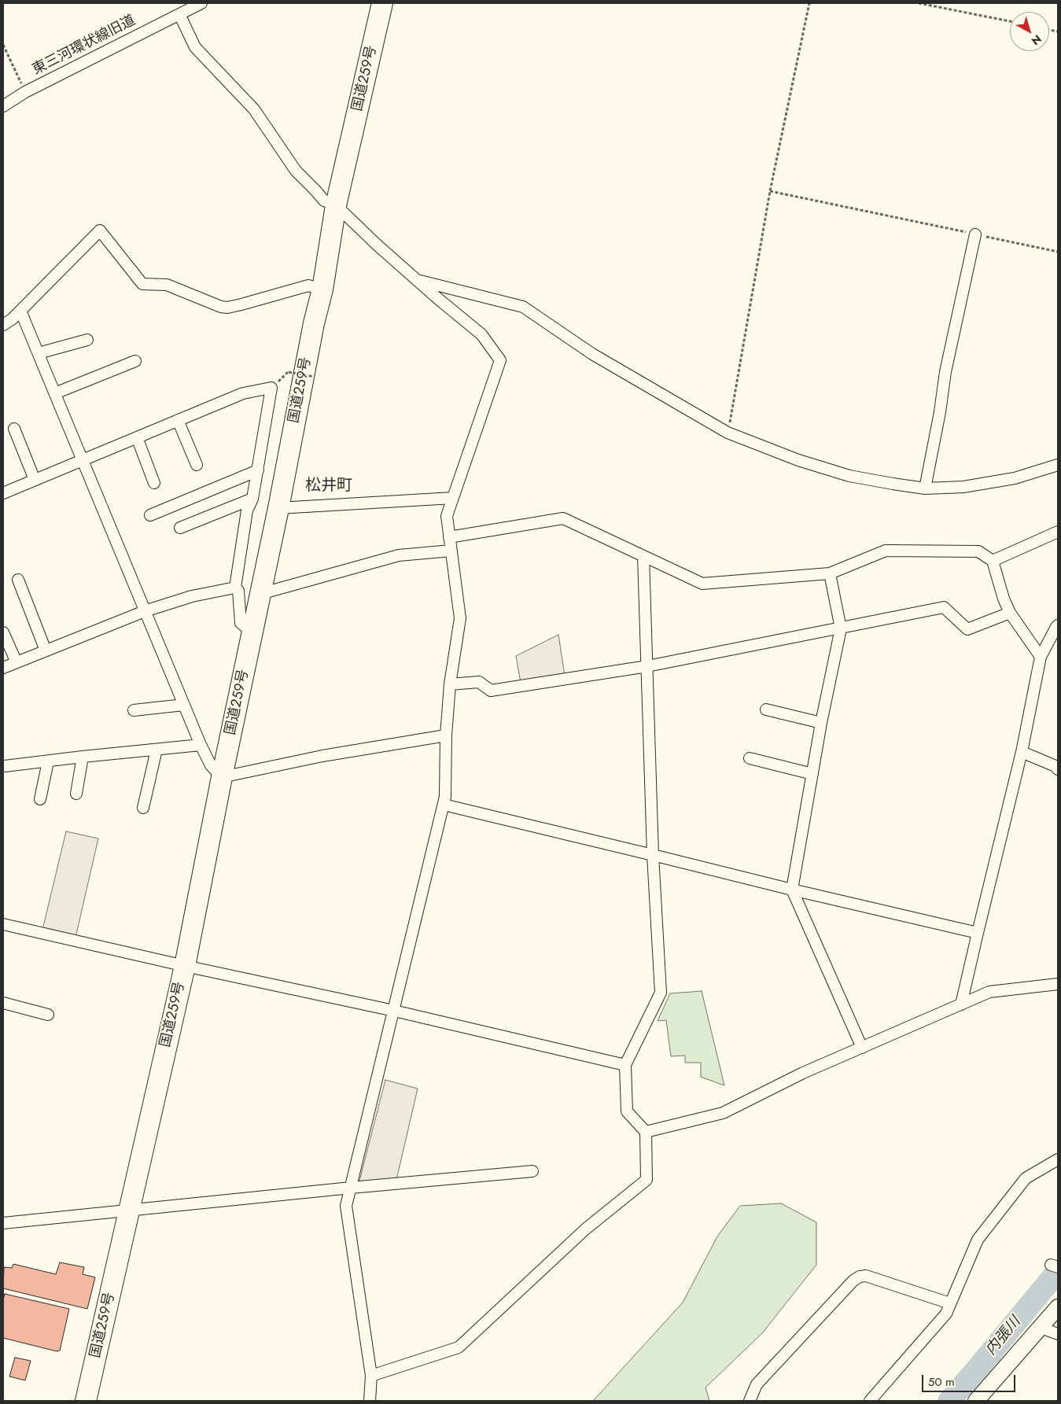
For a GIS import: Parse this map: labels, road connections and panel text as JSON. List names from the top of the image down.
{
  "streets": {
    "highway": ["国道259号"],
    "street": ["東三河環状線旧道"]
  },
  "districts": ["松井町"],
  "water": ["内張川"],
  "scale_bar": "50 m",
  "north": "bottom right"
}
